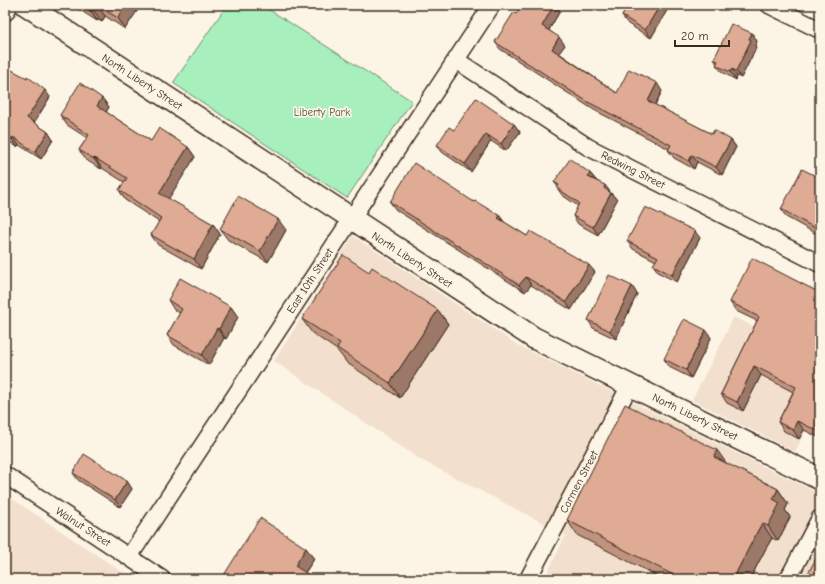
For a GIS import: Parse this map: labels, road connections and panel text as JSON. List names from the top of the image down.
{
  "streets": {
    "street": [
      "North Liberty Street",
      "Redwing Street",
      "East 10th Street",
      "Carmen Street",
      "Walnut Street"
    ]
  },
  "crossings": [
    ["North Liberty Street", "East 10th Street"],
    ["North Liberty Street", "Carmen Street"],
    ["Redwing Street", "East 10th Street"],
    ["East 10th Street", "Walnut Street"]
  ],
  "parks": ["Liberty Park"],
  "scale_bar": "20 m"
}
